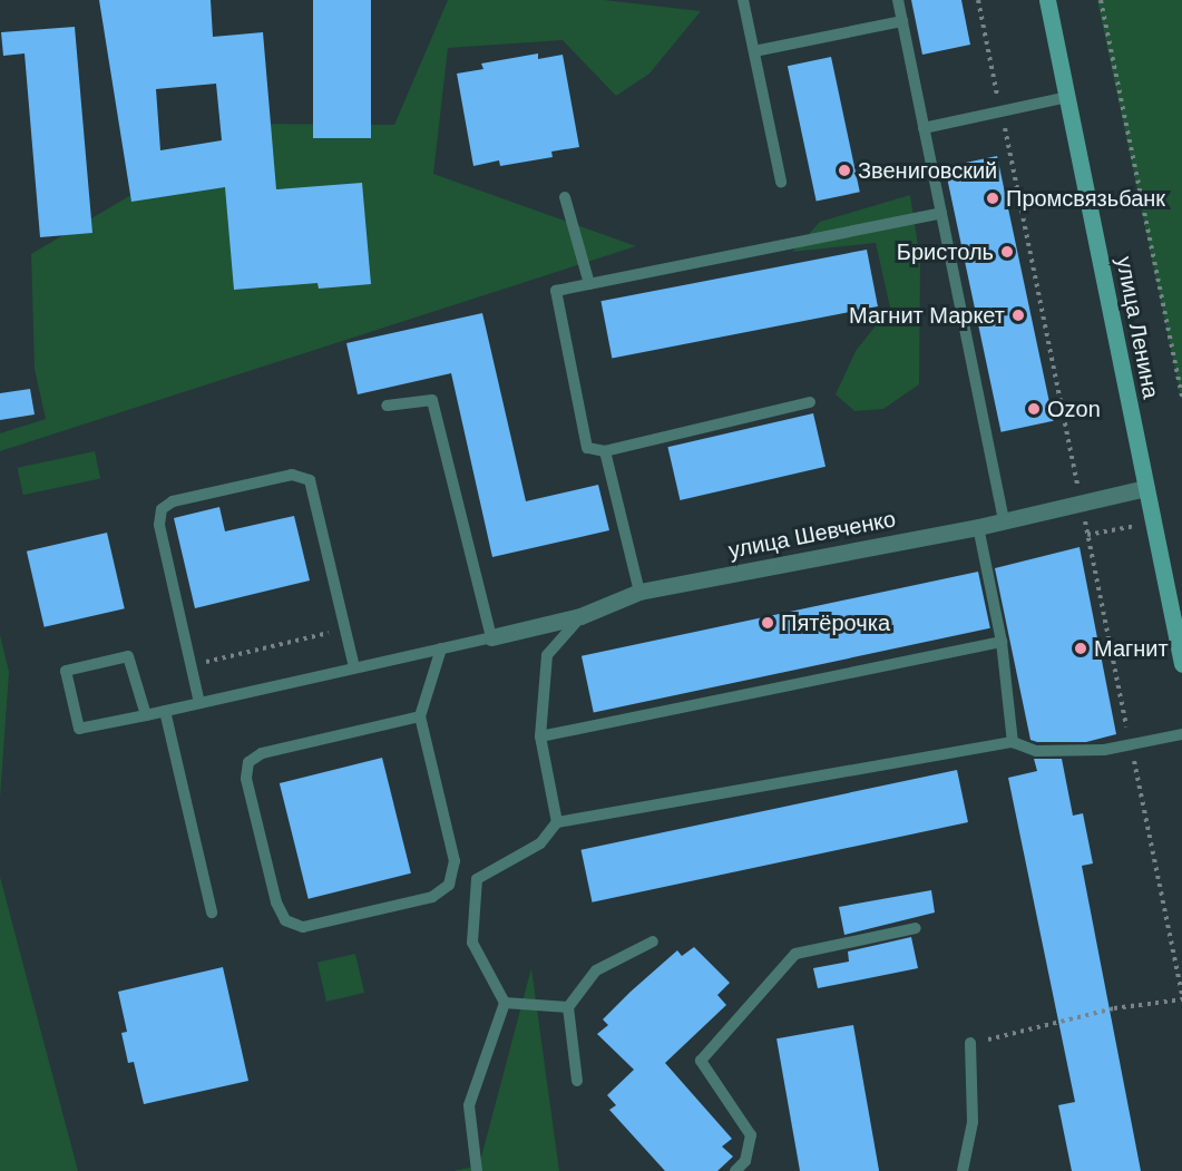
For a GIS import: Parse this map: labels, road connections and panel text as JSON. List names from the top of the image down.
{
  "streets": {
    "main road": ["улица Ленина"],
    "street": ["улица Шевченко"]
  },
  "crossings": [
    ["улица Ленина", "улица Шевченко"]
  ],
  "places": [
    "Звениговский",
    "Промсвязьбанк",
    "Бристоль",
    "Магнит Маркет",
    "Ozon",
    "Пятёрочка",
    "Магнит"
  ]
}
